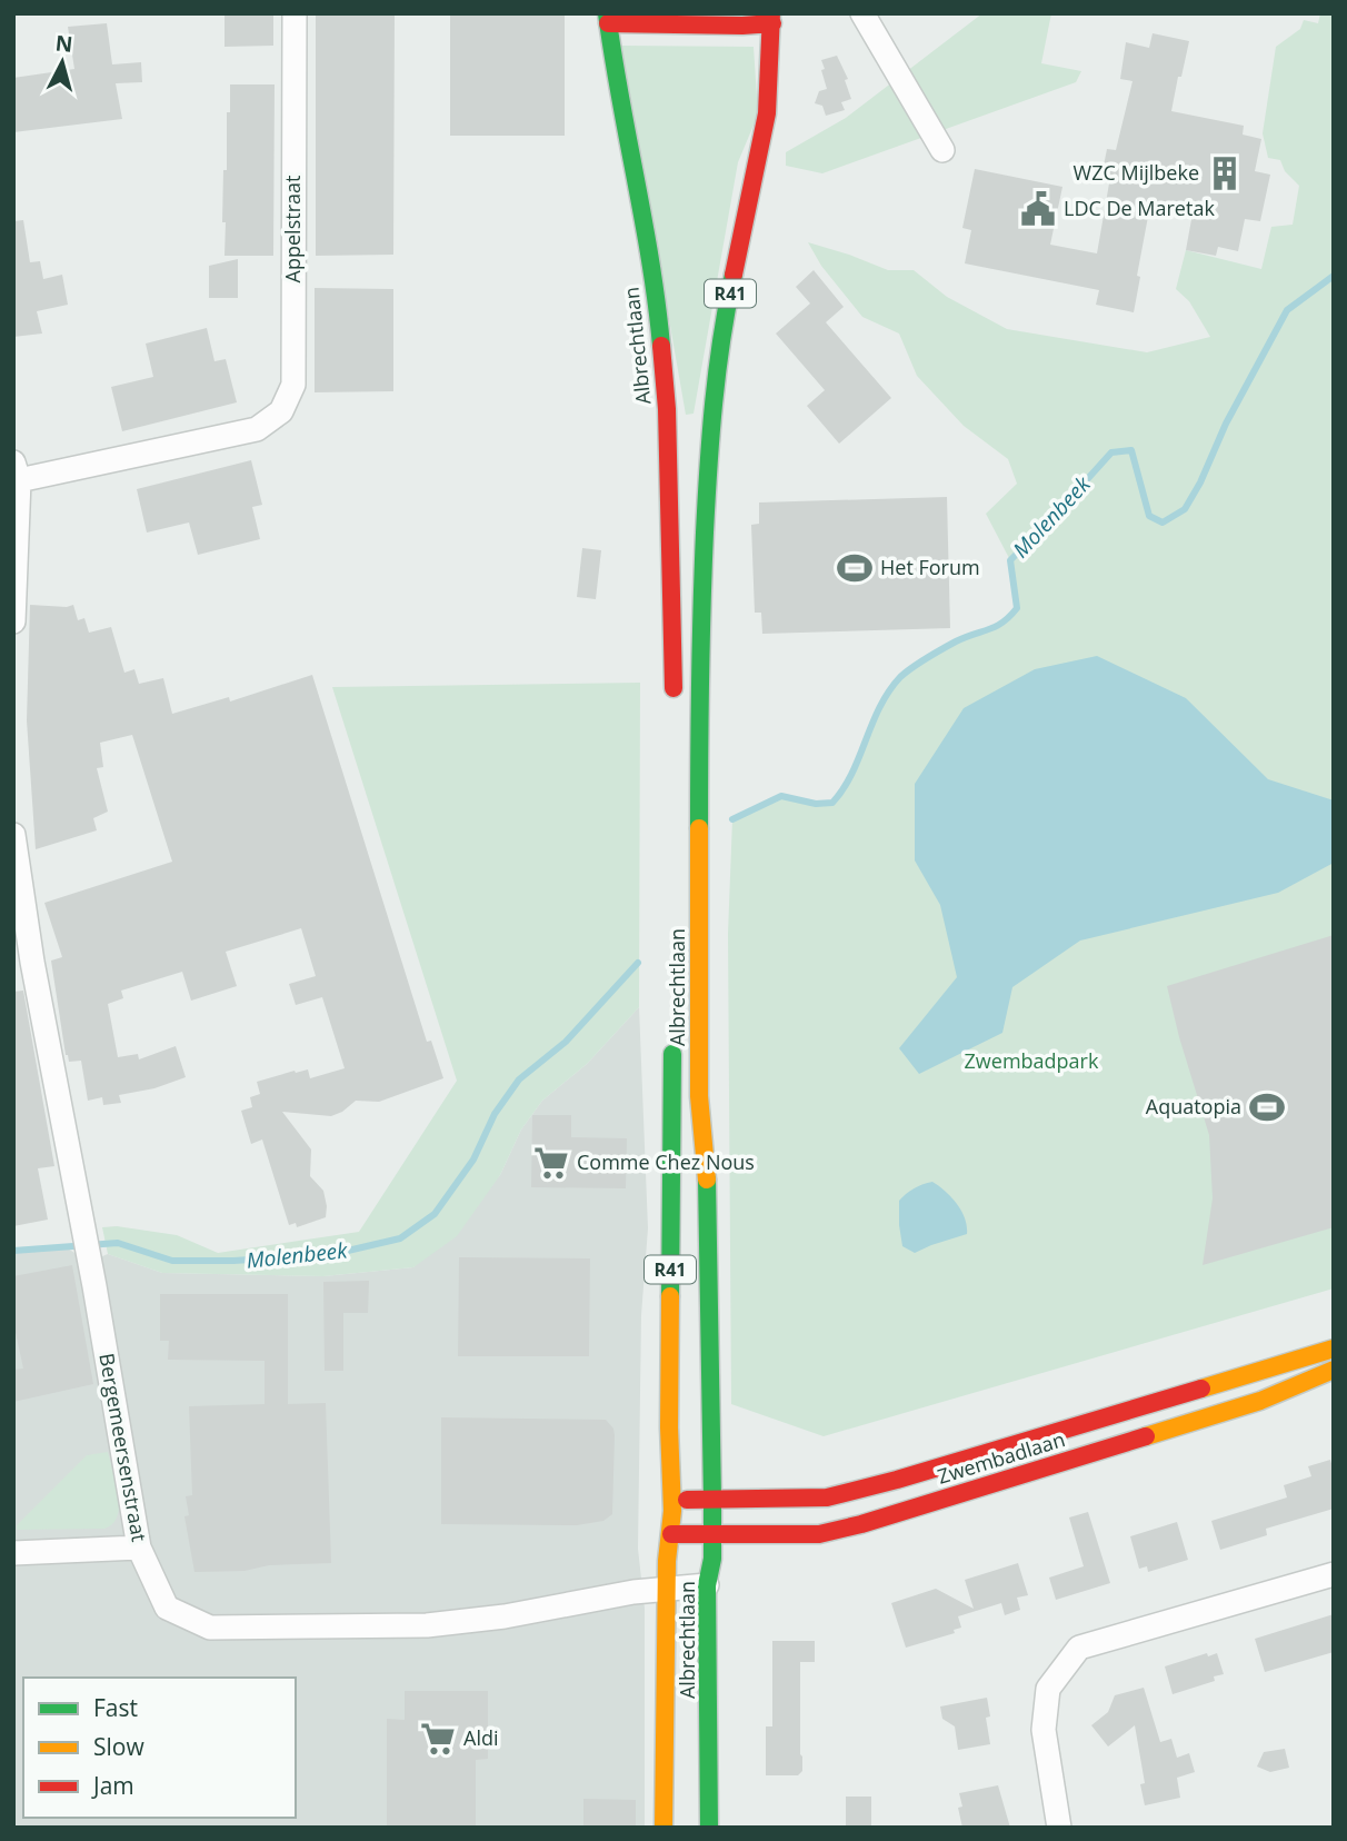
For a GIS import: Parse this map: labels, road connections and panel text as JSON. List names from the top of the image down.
{
  "streets": {
    "main road": ["R41", "Albrechtlaan", "Zwembadlaan"],
    "street": ["Appelstraat", "Bergemeersenstraat"]
  },
  "crossings": [
    ["Albrechtlaan", "Bergemeersenstraat"],
    ["Albrechtlaan", "Zwembadlaan"]
  ],
  "water": ["Molenbeek"],
  "parks": ["Zwembadpark"],
  "places": {
    "building": ["WZC Mijlbeke"],
    "public building": ["LDC De Maretak"],
    "sports": ["Het Forum", "Aquatopia"],
    "supermarket": ["Comme Chez Nous", "Aldi"]
  },
  "legend": ["Fast", "Slow", "Jam"],
  "north": "top"
}
